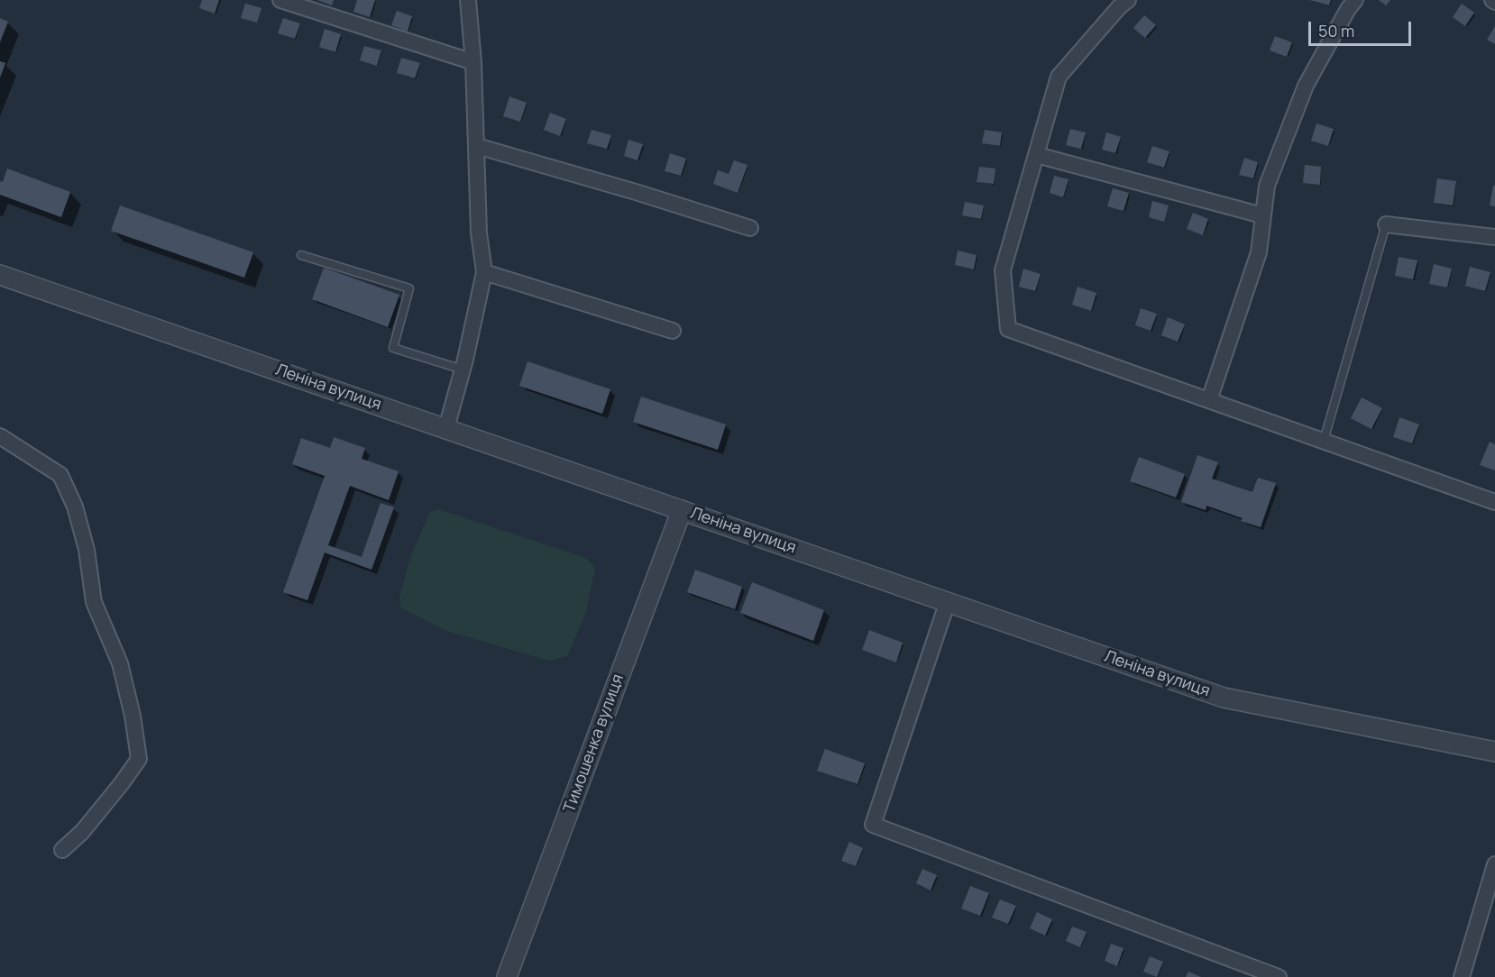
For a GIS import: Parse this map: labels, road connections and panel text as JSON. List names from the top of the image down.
{
  "streets": {
    "street": ["Леніна вулиця", "Тимошенка вулиця"]
  },
  "crossings": [
    ["Леніна вулиця", "Тимошенка вулиця"]
  ],
  "scale_bar": "50 m"
}
